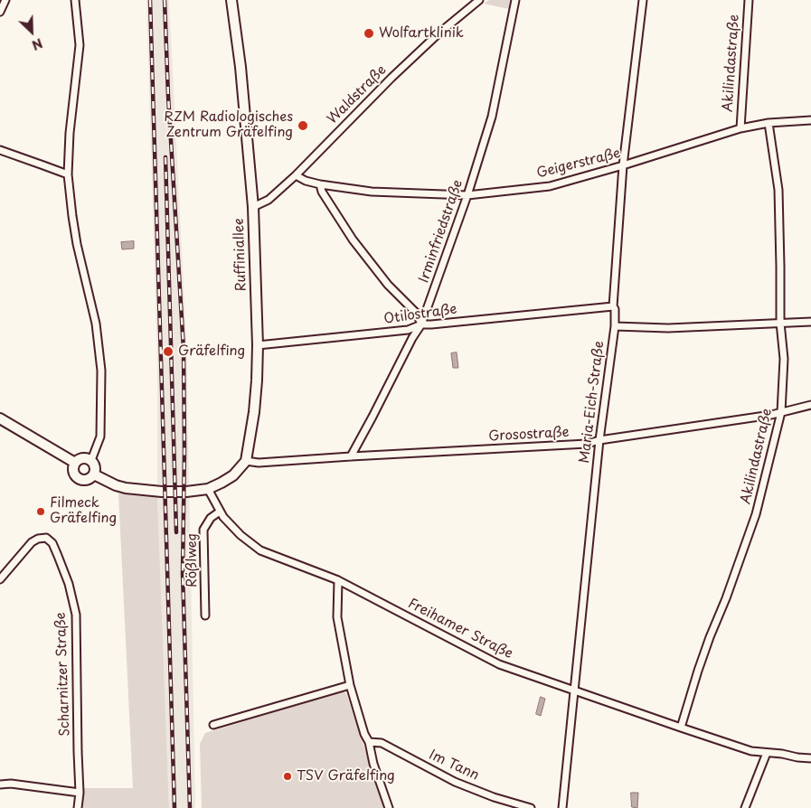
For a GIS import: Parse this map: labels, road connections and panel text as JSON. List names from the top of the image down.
{
  "streets": {
    "street": [
      "Akilindastraße",
      "Waldstraße",
      "Geigerstraße",
      "Irminfriedstraße",
      "Ruffiniallee",
      "Otilostraße",
      "Maria-Eich-Straße",
      "Grosostraße",
      "Rößlweg",
      "Freihamer Straße",
      "Scharnitzer Straße",
      "Im Tann"
    ]
  },
  "crossings": [
    ["Akilindastraße", "Geigerstraße"],
    ["Akilindastraße", "Grosostraße"],
    ["Akilindastraße", "Freihamer Straße"],
    ["Waldstraße", "Geigerstraße"],
    ["Waldstraße", "Ruffiniallee"],
    ["Geigerstraße", "Irminfriedstraße"],
    ["Geigerstraße", "Maria-Eich-Straße"],
    ["Irminfriedstraße", "Otilostraße"],
    ["Irminfriedstraße", "Grosostraße"],
    ["Ruffiniallee", "Otilostraße"],
    ["Ruffiniallee", "Grosostraße"],
    ["Otilostraße", "Maria-Eich-Straße"],
    ["Maria-Eich-Straße", "Grosostraße"],
    ["Maria-Eich-Straße", "Freihamer Straße"],
    ["Rößlweg", "Freihamer Straße"]
  ],
  "places": [
    "Wolfartklinik",
    "RZM Radiologisches Zentrum Gräfelfing",
    "Gräfelfing",
    "Filmeck Gräfelfing",
    "TSV Gräfelfing"
  ],
  "north": "bottom right"
}
